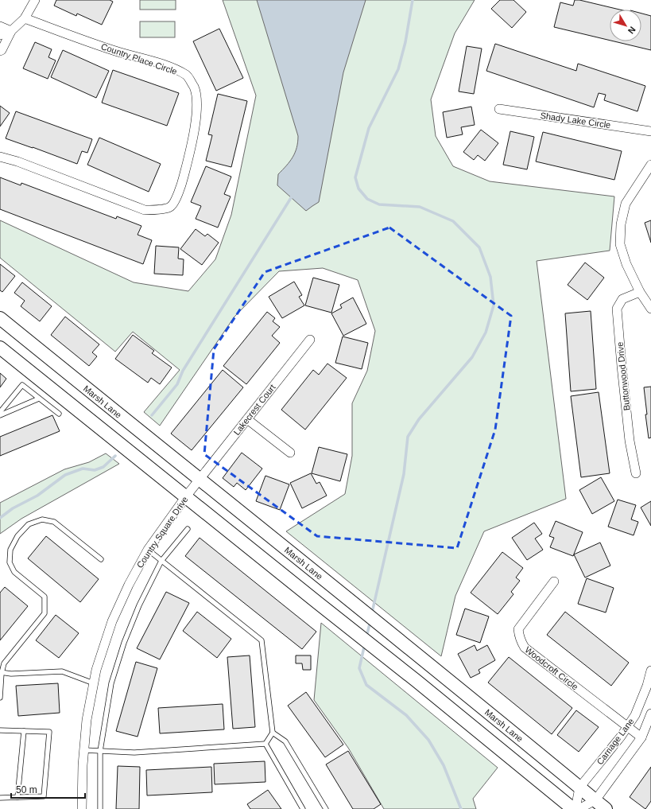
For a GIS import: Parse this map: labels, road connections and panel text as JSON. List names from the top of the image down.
{
  "streets": {
    "main road": ["Marsh Lane"],
    "street": [
      "Country Place Circle",
      "Shady Lake Circle",
      "Buttonwood Drive",
      "Lakecrest Court",
      "Country Square Drive",
      "Woodcroft Circle",
      "Carriage Lane"
    ]
  },
  "crossings": [
    ["Marsh Lane", "Lakecrest Court"],
    ["Marsh Lane", "Country Square Drive"],
    ["Marsh Lane", "Carriage Lane"],
    ["Lakecrest Court", "Country Square Drive"],
    ["Woodcroft Circle", "Carriage Lane"]
  ],
  "scale_bar": "50 m",
  "north": "bottom right"
}
